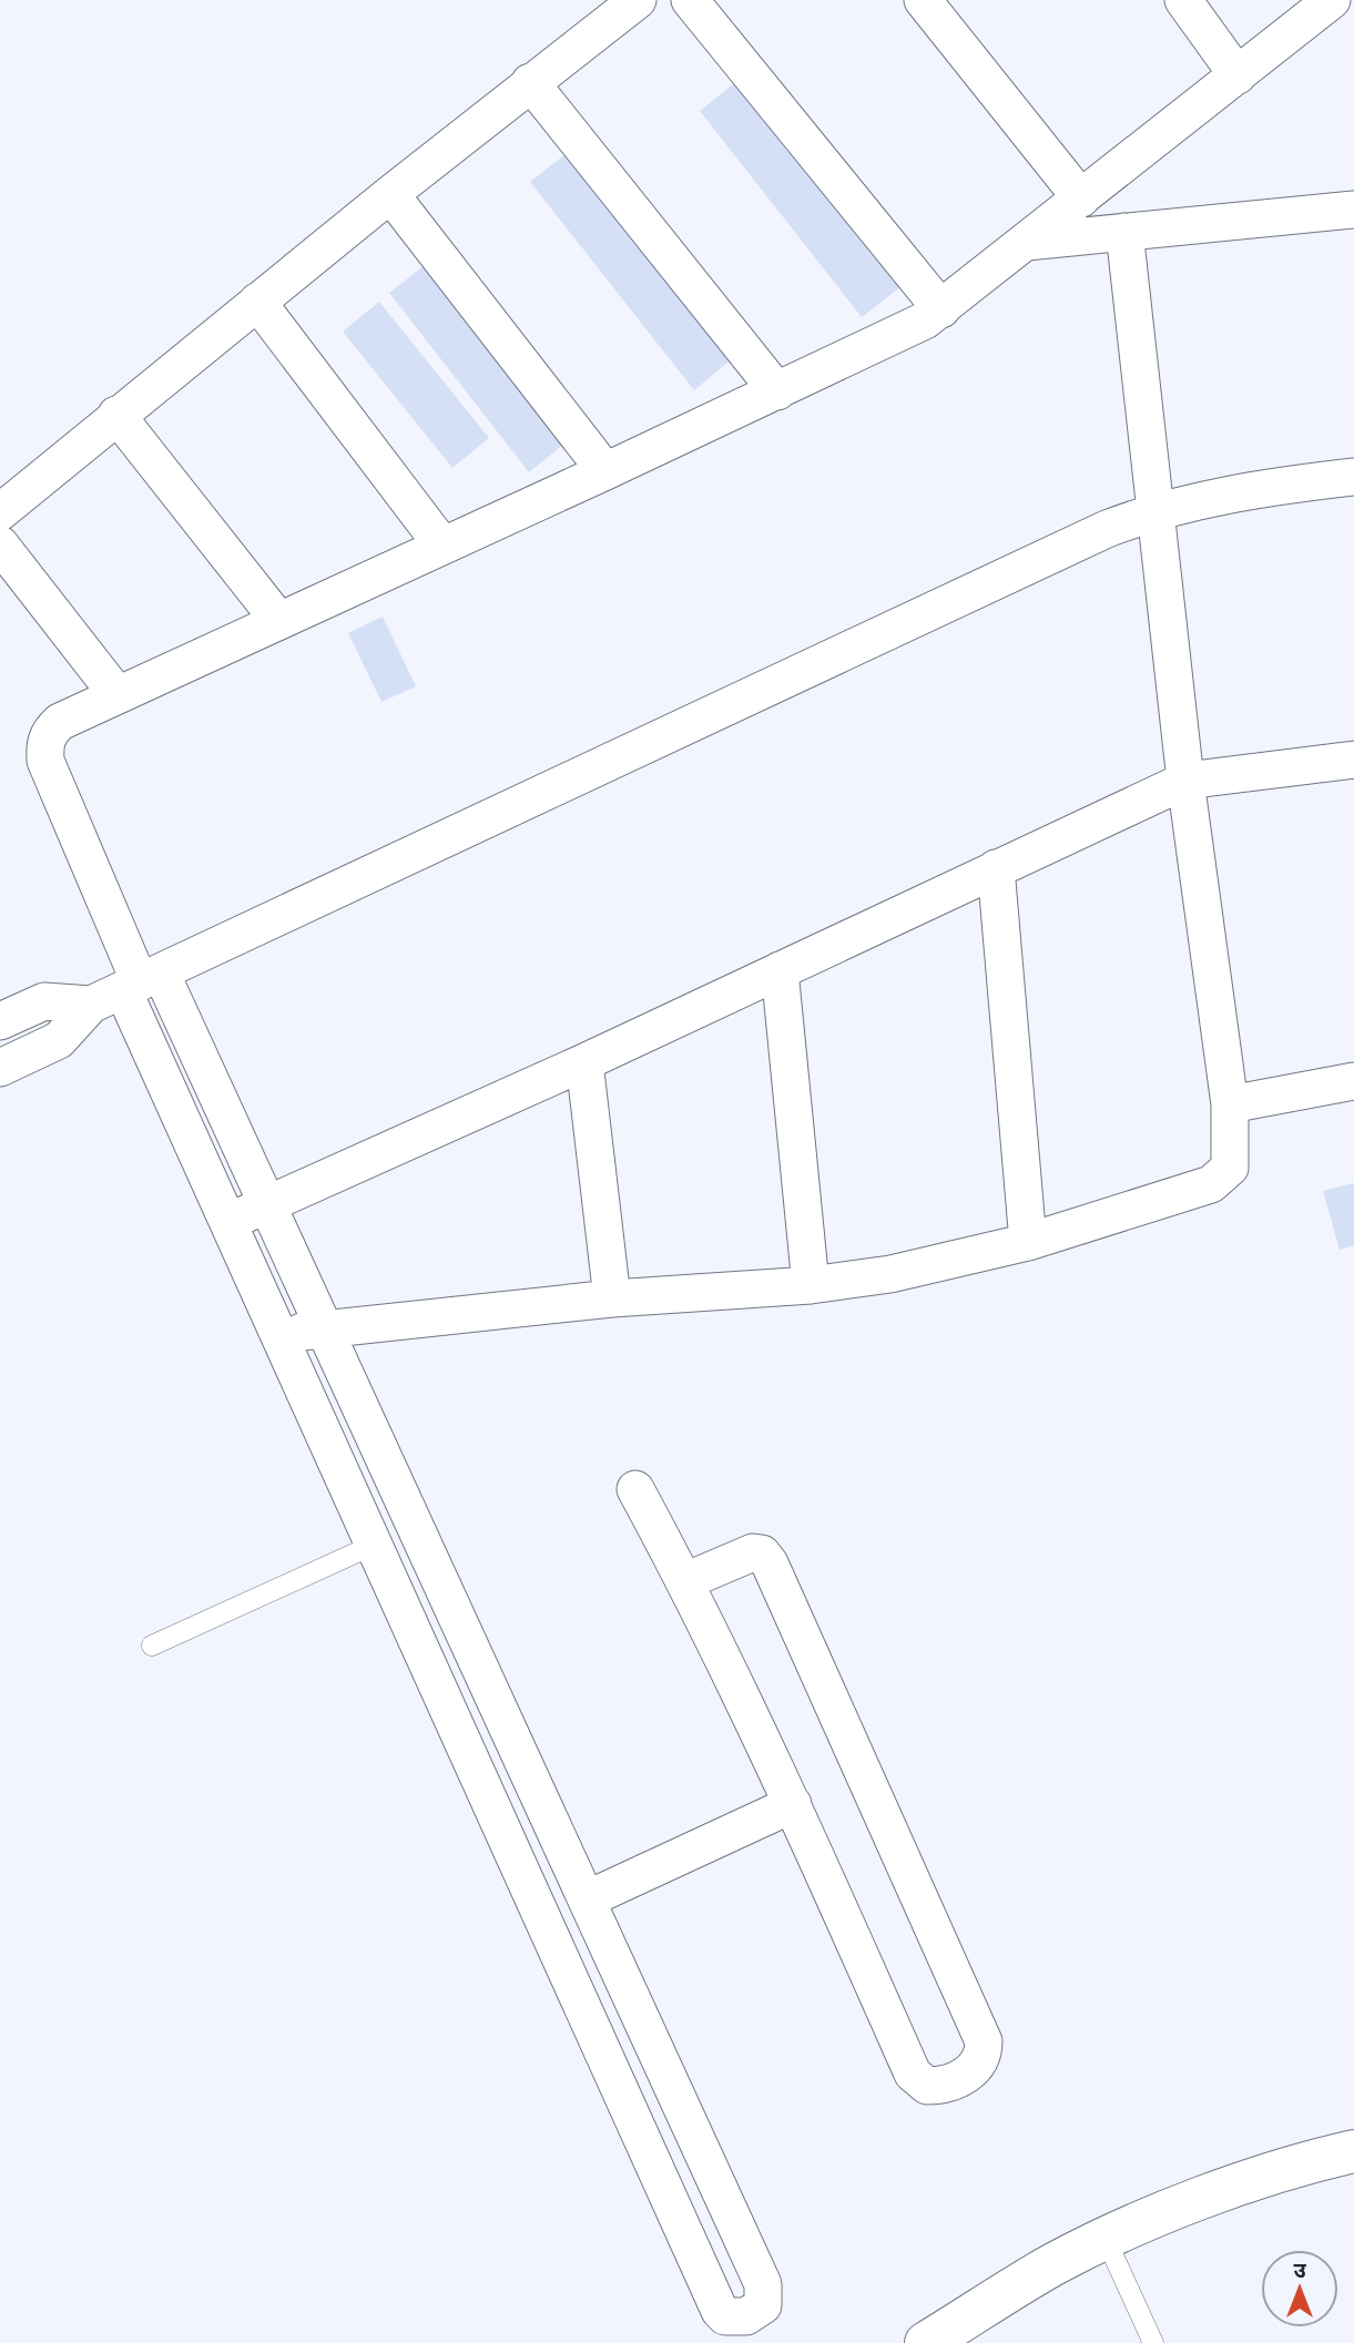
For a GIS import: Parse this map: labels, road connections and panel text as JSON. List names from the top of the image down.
{
  "north": "top"
}
